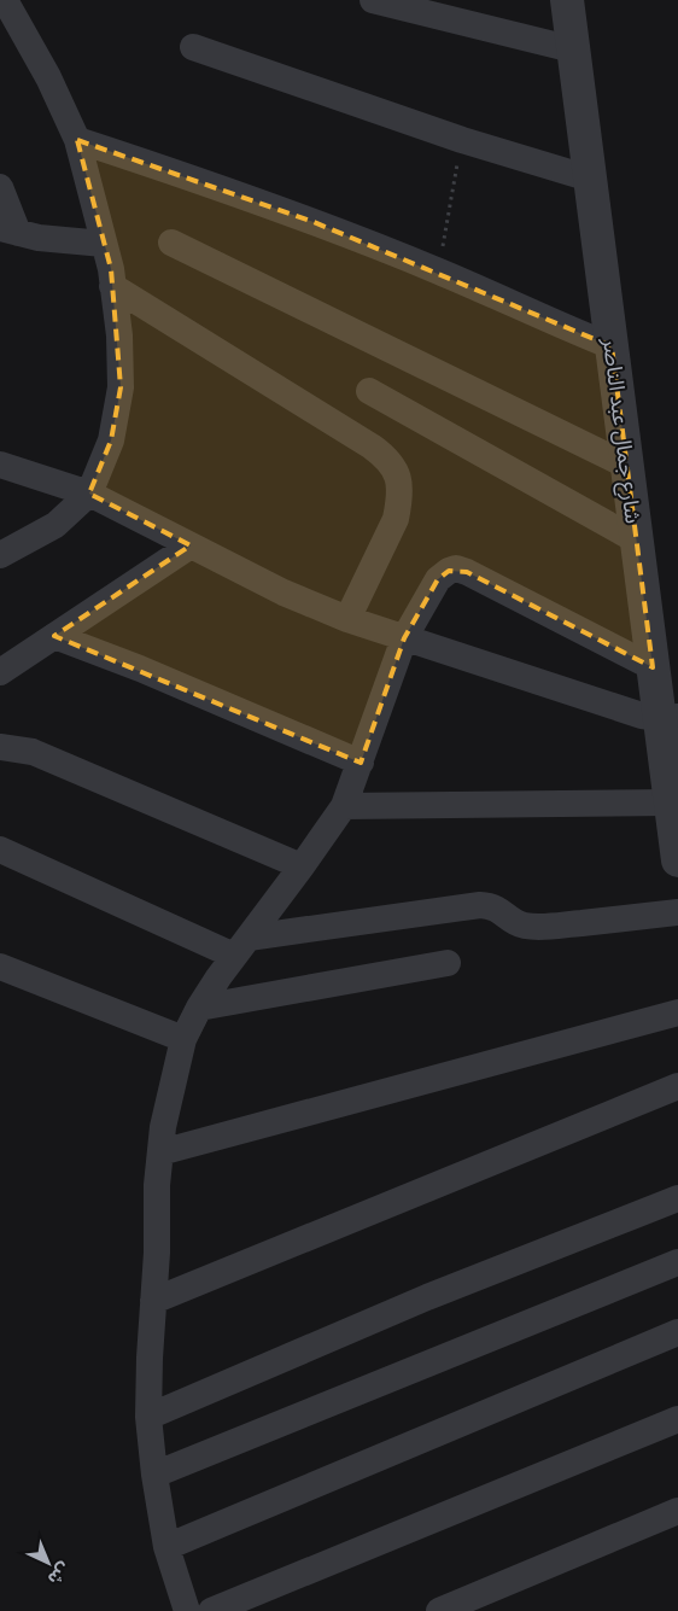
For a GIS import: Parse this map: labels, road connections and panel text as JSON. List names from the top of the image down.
{
  "streets": {
    "street": ["شارع جمال عبد الناصر"]
  },
  "north": "bottom right"
}
